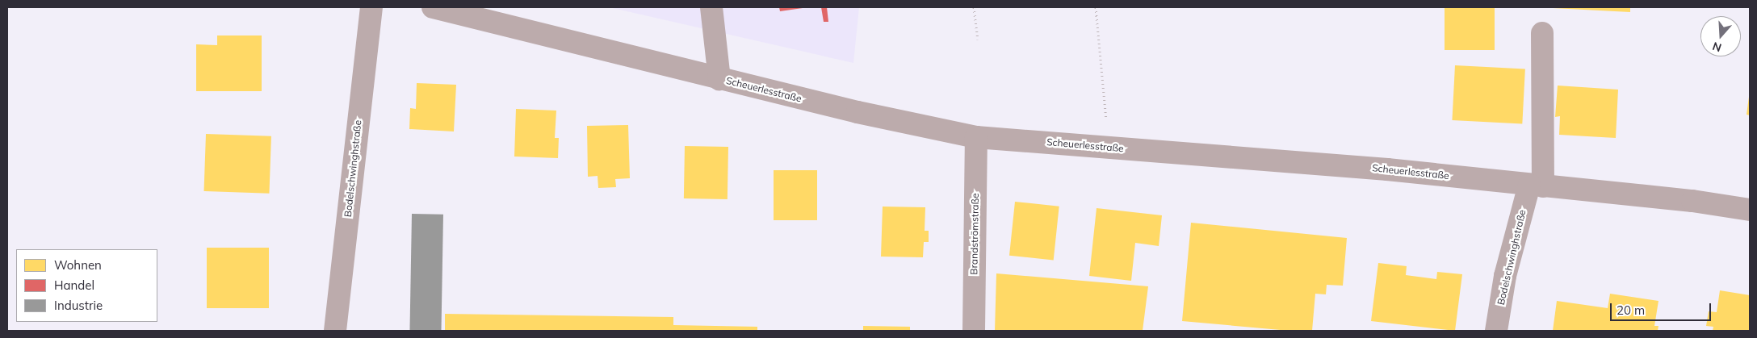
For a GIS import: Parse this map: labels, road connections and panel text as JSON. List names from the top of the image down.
{
  "streets": {
    "street": ["Scheuerlesstraße", "Bodelschwinghstraße", "Brandströmstraße"]
  },
  "crossings": [
    ["Scheuerlesstraße", "Bodelschwinghstraße"],
    ["Scheuerlesstraße", "Brandströmstraße"]
  ],
  "legend": ["Wohnen", "Handel", "Industrie"],
  "scale_bar": "20 m",
  "north": "bottom"
}
